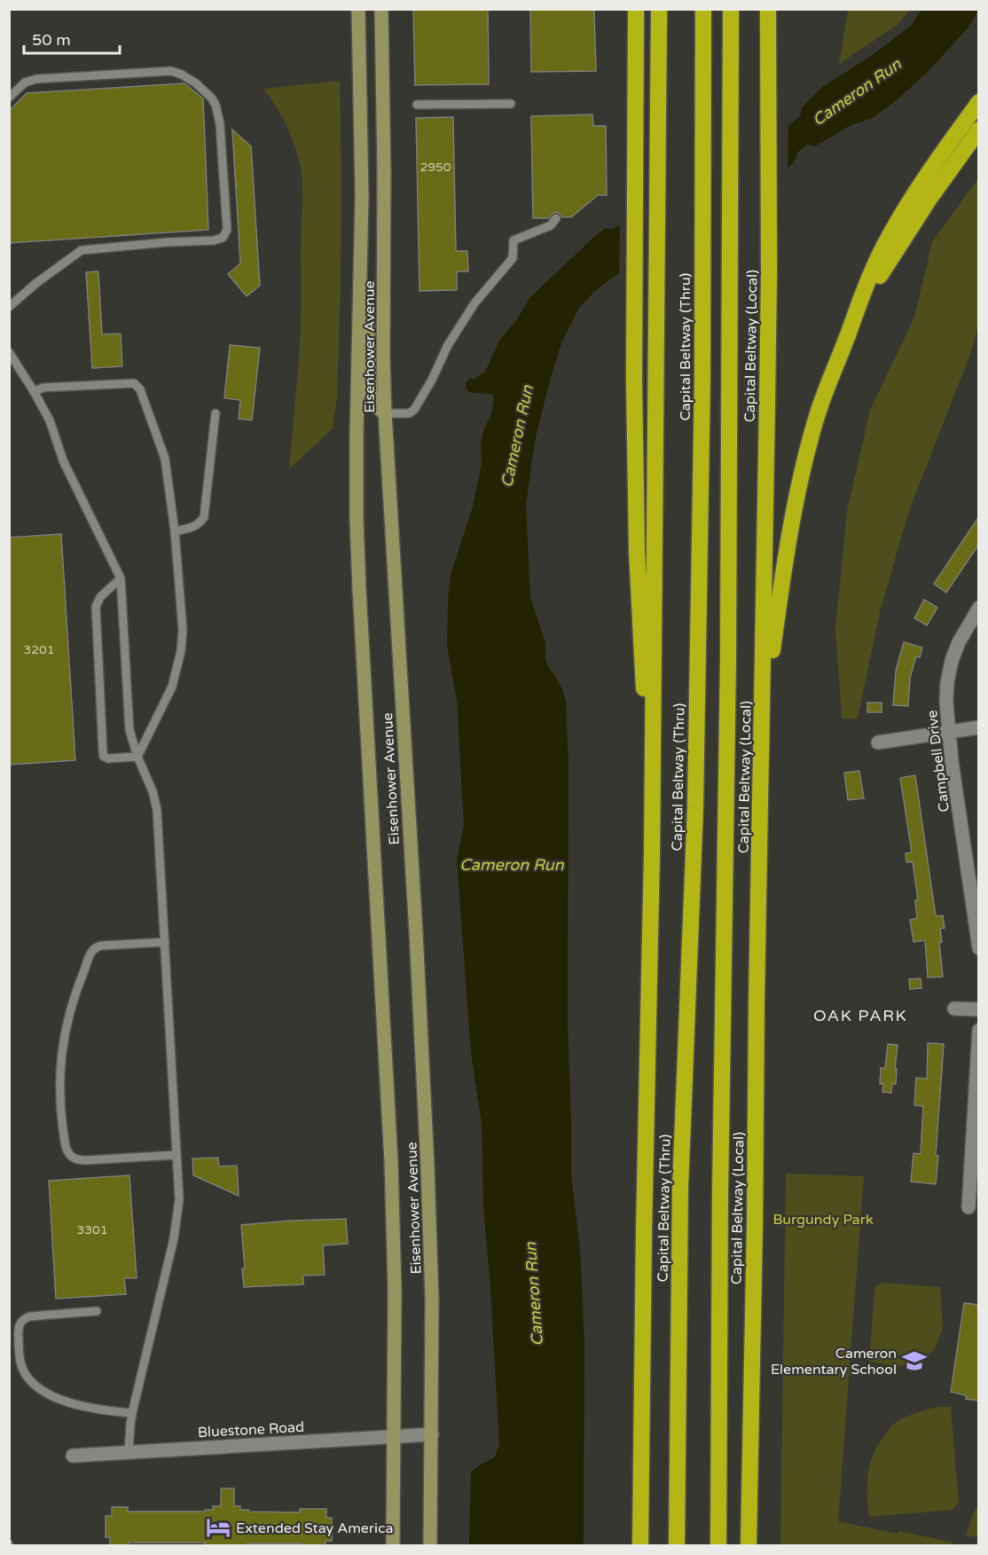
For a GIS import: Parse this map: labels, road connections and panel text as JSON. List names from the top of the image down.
{
  "streets": {
    "highway": ["Capital Beltway (Local)", "Capital Beltway (Thru)"],
    "main road": ["Eisenhower Avenue"],
    "street": ["Campbell Drive", "Bluestone Road"]
  },
  "crossings": [
    ["Eisenhower Avenue", "Bluestone Road"]
  ],
  "districts": ["OAK PARK"],
  "water": ["Cameron Run"],
  "parks": ["Burgundy Park"],
  "places": {
    "school or university": ["Cameron Elementary School"],
    "hotel": ["Extended Stay America"]
  },
  "house_numbers": ["2950", "3201", "3301"],
  "scale_bar": "50 m"
}
